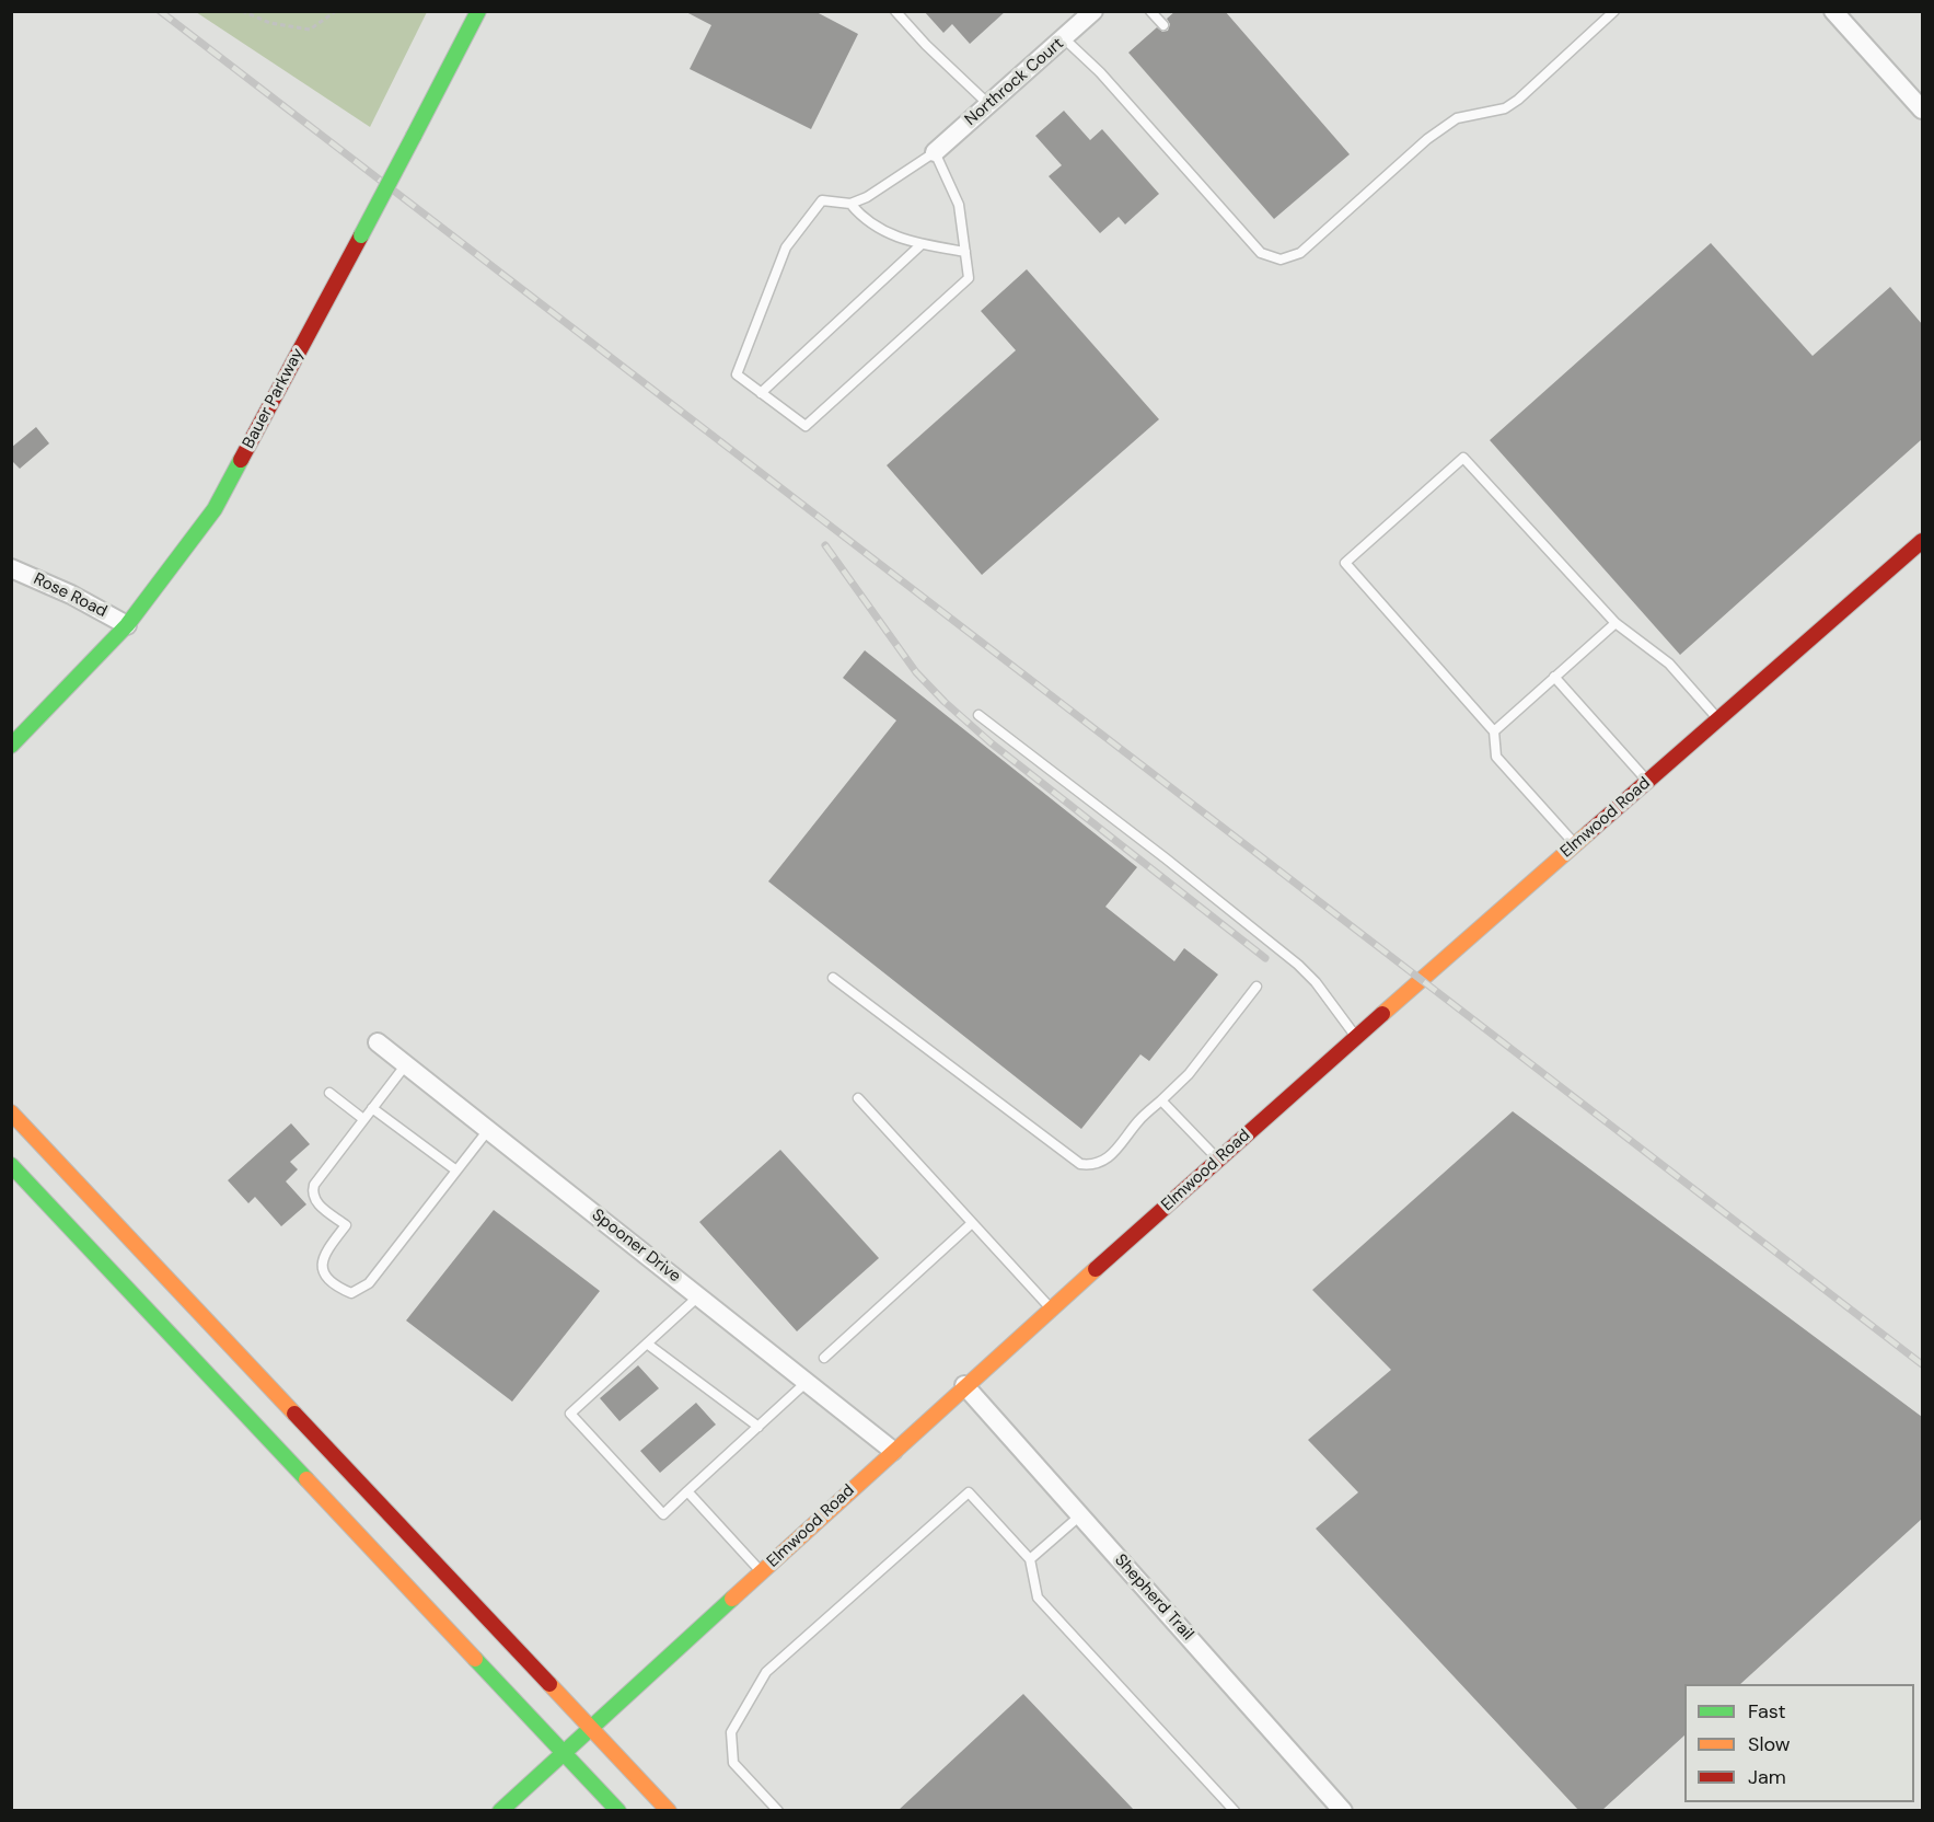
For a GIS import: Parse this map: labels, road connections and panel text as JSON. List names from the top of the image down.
{
  "streets": {
    "main road": ["Bauer Parkway", "Elmwood Road"],
    "street": [
      "Northrock Court",
      "Rose Road",
      "Spooner Drive",
      "Shepherd Trail"
    ]
  },
  "crossings": [
    ["Bauer Parkway", "Rose Road"],
    ["Elmwood Road", "Spooner Drive"],
    ["Elmwood Road", "Shepherd Trail"]
  ],
  "legend": ["Fast", "Slow", "Jam"]
}
